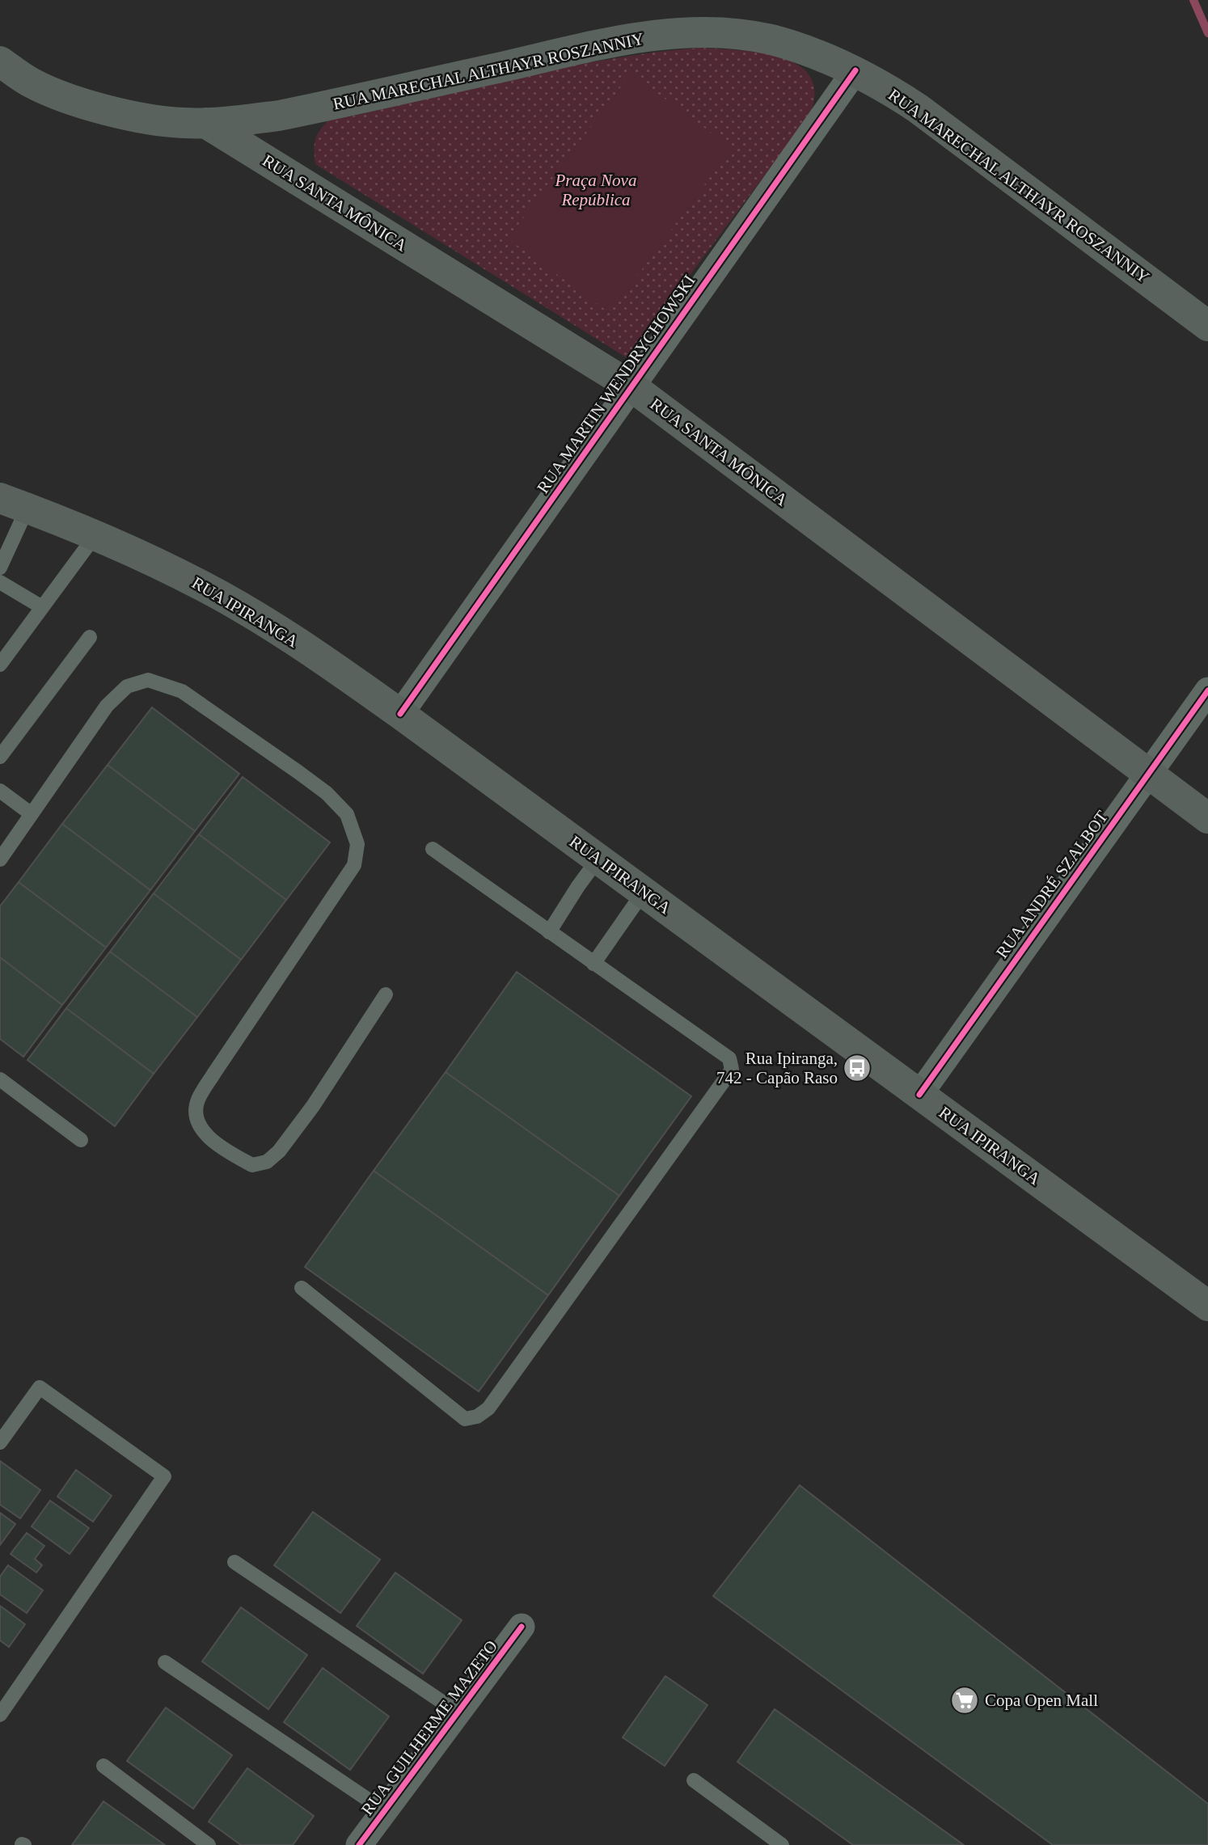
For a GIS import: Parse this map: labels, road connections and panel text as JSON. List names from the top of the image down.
{
  "streets": {
    "main road": ["RUA MARECHAL ALTHAYR ROSZANNIY", "RUA SANTA MÔNICA", "RUA IPIRANGA"],
    "street": ["RUA MARTIN WENDRYCHOWSKI", "RUA ANDRÉ SZALBOT", "RUA GUILHERME MAZETO"]
  },
  "crossings": [
    ["RUA MARECHAL ALTHAYR ROSZANNIY", "RUA SANTA MÔNICA"],
    ["RUA MARECHAL ALTHAYR ROSZANNIY", "RUA MARTIN WENDRYCHOWSKI"],
    ["RUA SANTA MÔNICA", "RUA MARTIN WENDRYCHOWSKI"],
    ["RUA SANTA MÔNICA", "RUA ANDRÉ SZALBOT"],
    ["RUA MARTIN WENDRYCHOWSKI", "RUA IPIRANGA"],
    ["RUA IPIRANGA", "RUA ANDRÉ SZALBOT"]
  ],
  "parks": ["Praça Nova República"],
  "places": {
    "bus stop": ["Rua Ipiranga, 742 - Capão Raso"],
    "supermarket": ["Copa Open Mall"]
  }
}
